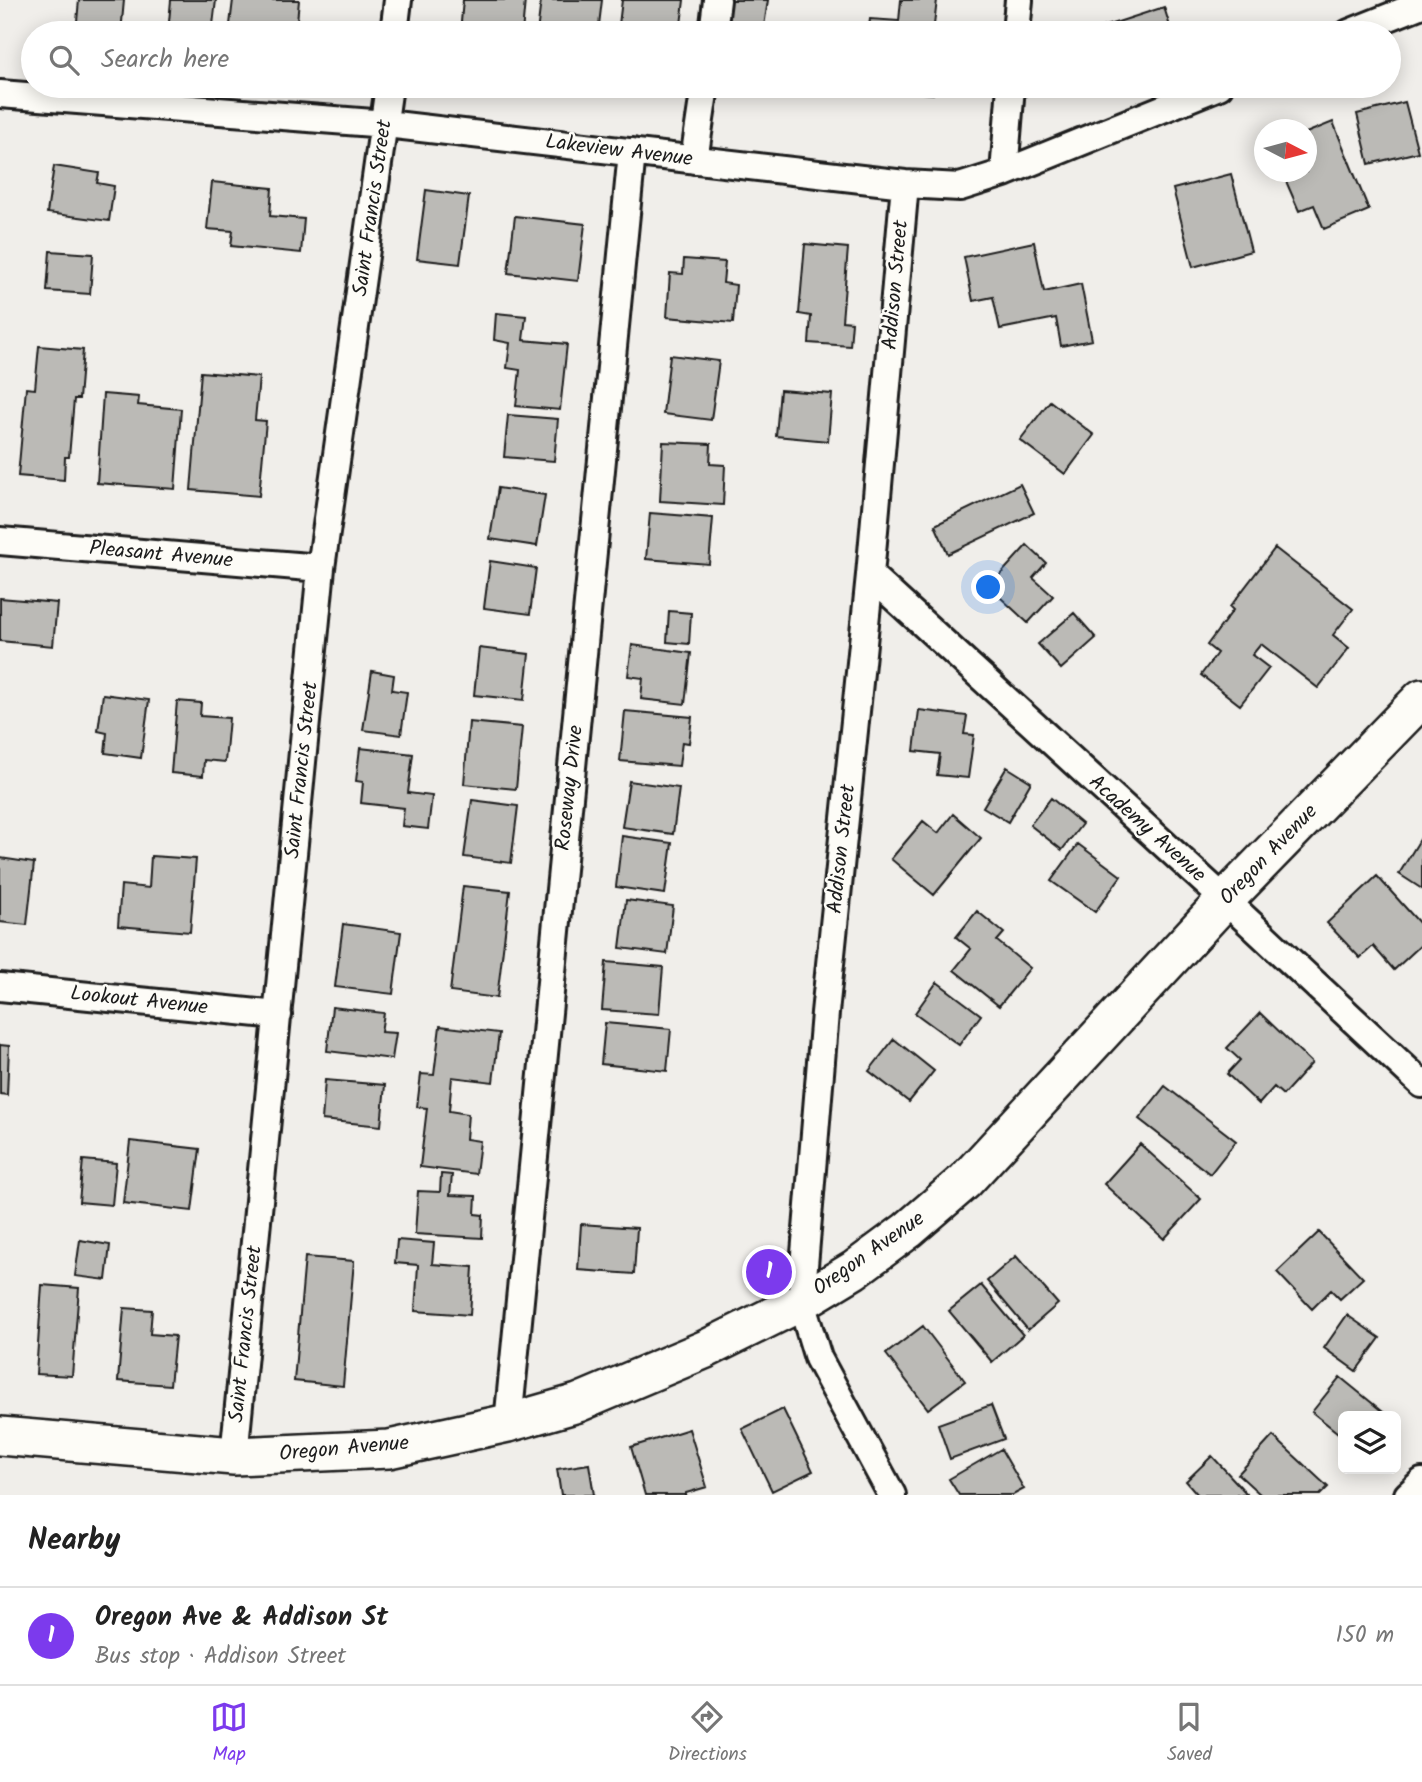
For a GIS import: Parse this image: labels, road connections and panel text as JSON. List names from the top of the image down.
{
  "streets": {
    "main road": ["Oregon Avenue"],
    "street": [
      "Lakeview Avenue",
      "Saint Francis Street",
      "Addison Street",
      "Pleasant Avenue",
      "Roseway Drive",
      "Academy Avenue",
      "Lookout Avenue"
    ]
  },
  "crossings": [
    ["Lakeview Avenue", "Saint Francis Street"],
    ["Lakeview Avenue", "Addison Street"],
    ["Lakeview Avenue", "Roseway Drive"],
    ["Saint Francis Street", "Pleasant Avenue"],
    ["Saint Francis Street", "Oregon Avenue"],
    ["Saint Francis Street", "Lookout Avenue"],
    ["Addison Street", "Academy Avenue"],
    ["Addison Street", "Oregon Avenue"],
    ["Roseway Drive", "Oregon Avenue"],
    ["Academy Avenue", "Oregon Avenue"]
  ],
  "north": "right",
  "page": {
    "search": "Search here",
    "pins": "1",
    "heading": "Nearby",
    "list": [
      {
        "mark": "1",
        "name": "Oregon Ave & Addison St",
        "note": "Bus stop · Addison Street",
        "value": "150 m"
      }
    ],
    "nav": ["Map", "Directions", "Saved"]
  }
}
